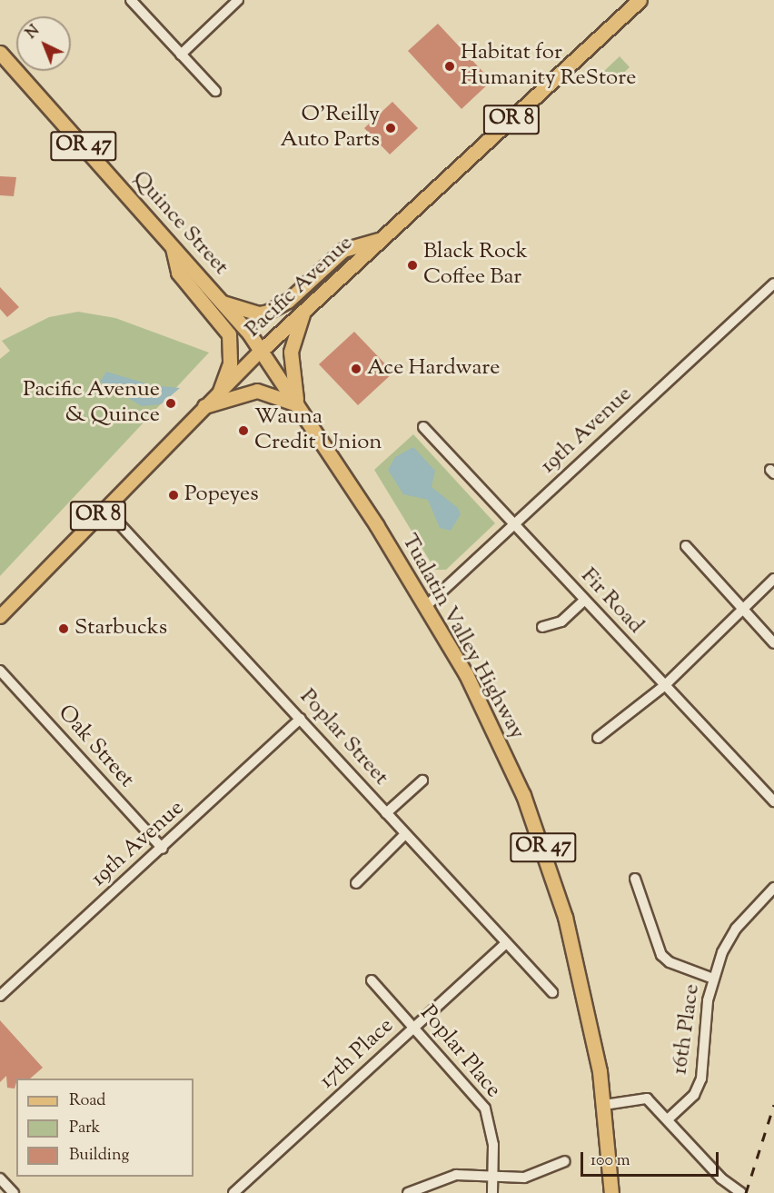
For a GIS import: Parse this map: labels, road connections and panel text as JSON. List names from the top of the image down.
{
  "streets": {
    "highway": [
      "OR 8",
      "OR 47",
      "Quince Street",
      "Pacific Avenue",
      "Tualatin Valley Highway"
    ],
    "street": [
      "19th Avenue",
      "Fir Road",
      "Poplar Street",
      "Oak Street",
      "16th Place",
      "Poplar Place",
      "17th Place"
    ]
  },
  "crossings": [
    ["Quince Street", "Pacific Avenue"],
    ["Quince Street", "Tualatin Valley Highway"],
    ["Pacific Avenue", "Tualatin Valley Highway"],
    ["Pacific Avenue", "Poplar Street"],
    ["19th Avenue", "Fir Road"],
    ["19th Avenue", "Tualatin Valley Highway"],
    ["19th Avenue", "Poplar Street"],
    ["19th Avenue", "Oak Street"],
    ["Poplar Street", "17th Place"],
    ["Poplar Place", "17th Place"]
  ],
  "places": [
    "Habitat for Humanity ReStore",
    "O'Reilly Auto Parts",
    "Black Rock Coffee Bar",
    "Ace Hardware",
    "Pacific Avenue & Quince",
    "Wauna Credit Union",
    "Popeyes",
    "Starbucks"
  ],
  "legend": ["Road", "Park", "Building"],
  "scale_bar": "100 m",
  "north": "top left"
}
